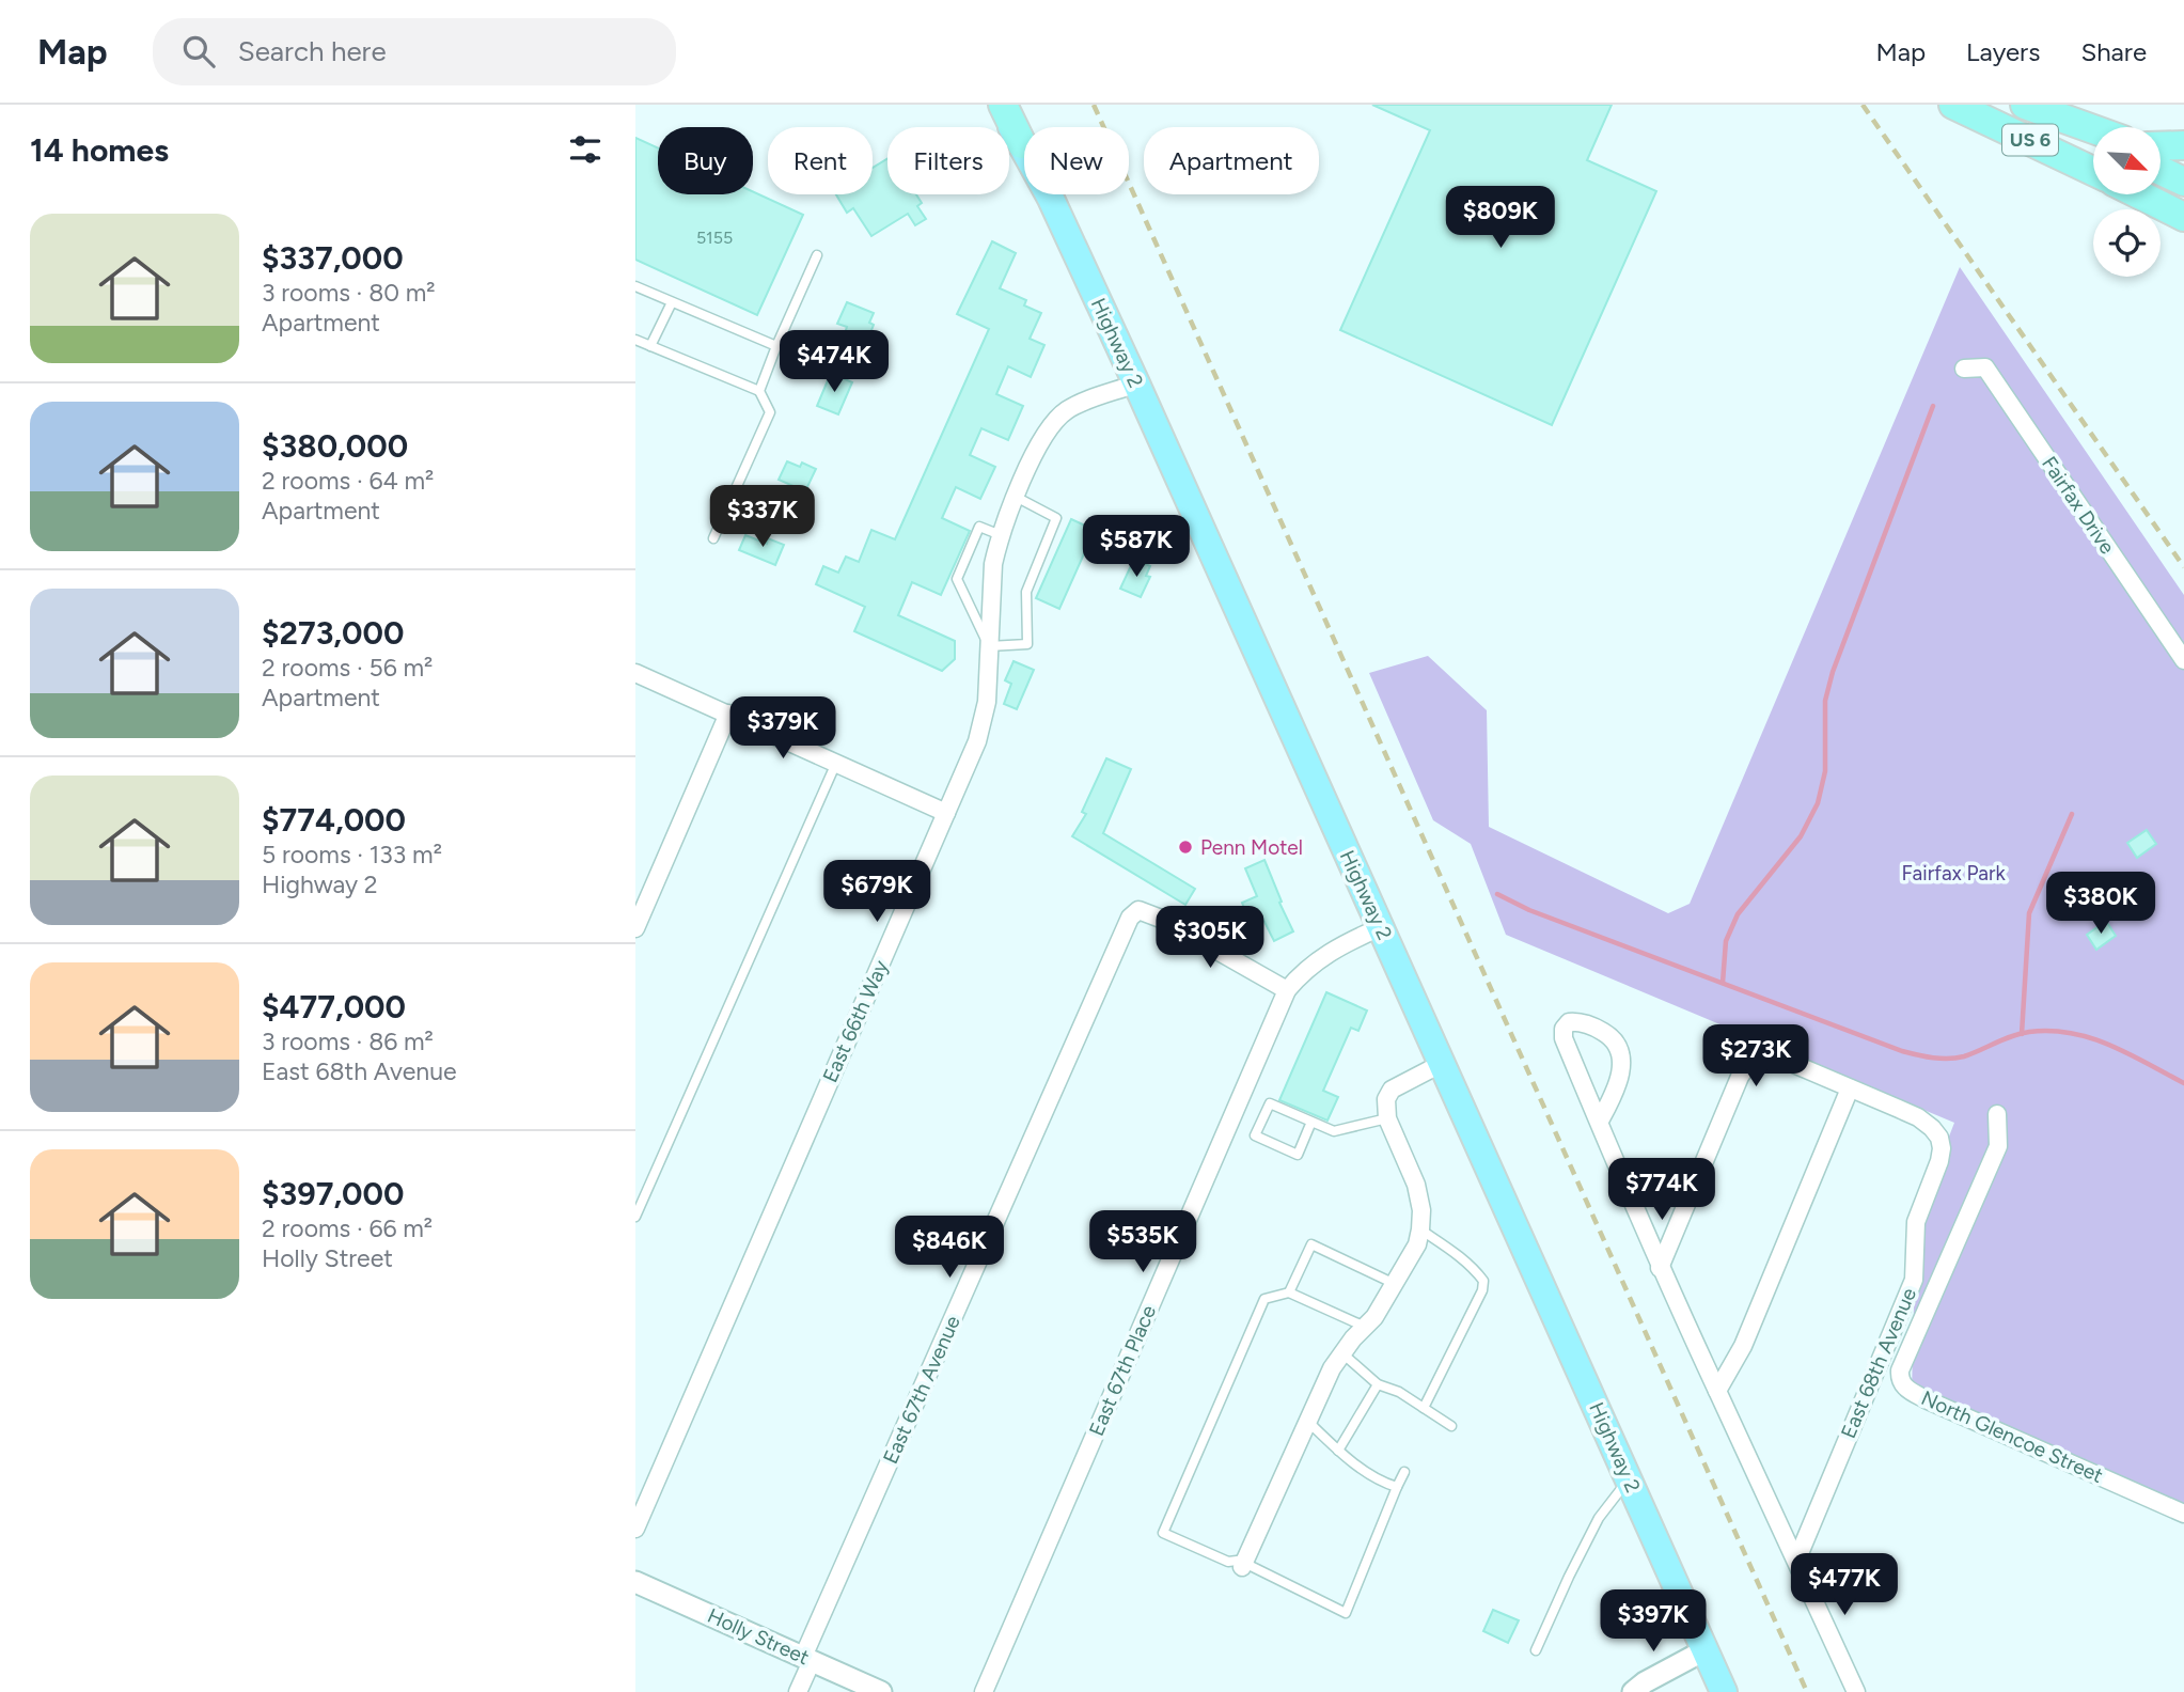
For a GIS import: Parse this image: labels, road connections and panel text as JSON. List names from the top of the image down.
{
  "streets": {
    "highway": ["US 6"],
    "main road": ["Highway 2"],
    "street": [
      "Fairfax Drive",
      "East 66th Way",
      "East 68th Avenue",
      "East 67th Place",
      "East 67th Avenue",
      "North Glencoe Street",
      "Holly Street"
    ]
  },
  "crossings": [
    ["Highway 2", "East 66th Way"],
    ["Highway 2", "East 67th Place"],
    ["East 67th Place", "East 67th Avenue"],
    ["East 67th Avenue", "Holly Street"]
  ],
  "parks": ["Fairfax Park"],
  "places": ["Penn Motel"],
  "house_numbers": ["5155"],
  "north": "bottom right",
  "page": {
    "header": "Map",
    "search": "Search here",
    "nav": ["Map", "Layers", "Share"],
    "heading": "14 homes",
    "chip": [
      "Buy",
      "Rent",
      "Filters",
      "New",
      "Apartment"
    ],
    "price": [
      "$809K",
      "$474K",
      "$337K",
      "$587K",
      "$379K",
      "$679K",
      "$380K",
      "$305K",
      "$273K",
      "$774K",
      "$535K",
      "$846K",
      "$477K",
      "$397K"
    ],
    "list": [
      {
        "name": "$337,000",
        "note": "3 rooms · 80 m² · Apartment"
      },
      {
        "name": "$380,000",
        "note": "2 rooms · 64 m² · Apartment"
      },
      {
        "name": "$273,000",
        "note": "2 rooms · 56 m² · Apartment"
      },
      {
        "name": "$774,000",
        "note": "5 rooms · 133 m² · Highway 2"
      },
      {
        "name": "$477,000",
        "note": "3 rooms · 86 m² · East 68th Avenue"
      },
      {
        "name": "$397,000",
        "note": "2 rooms · 66 m² · Holly Street"
      }
    ]
  }
}
